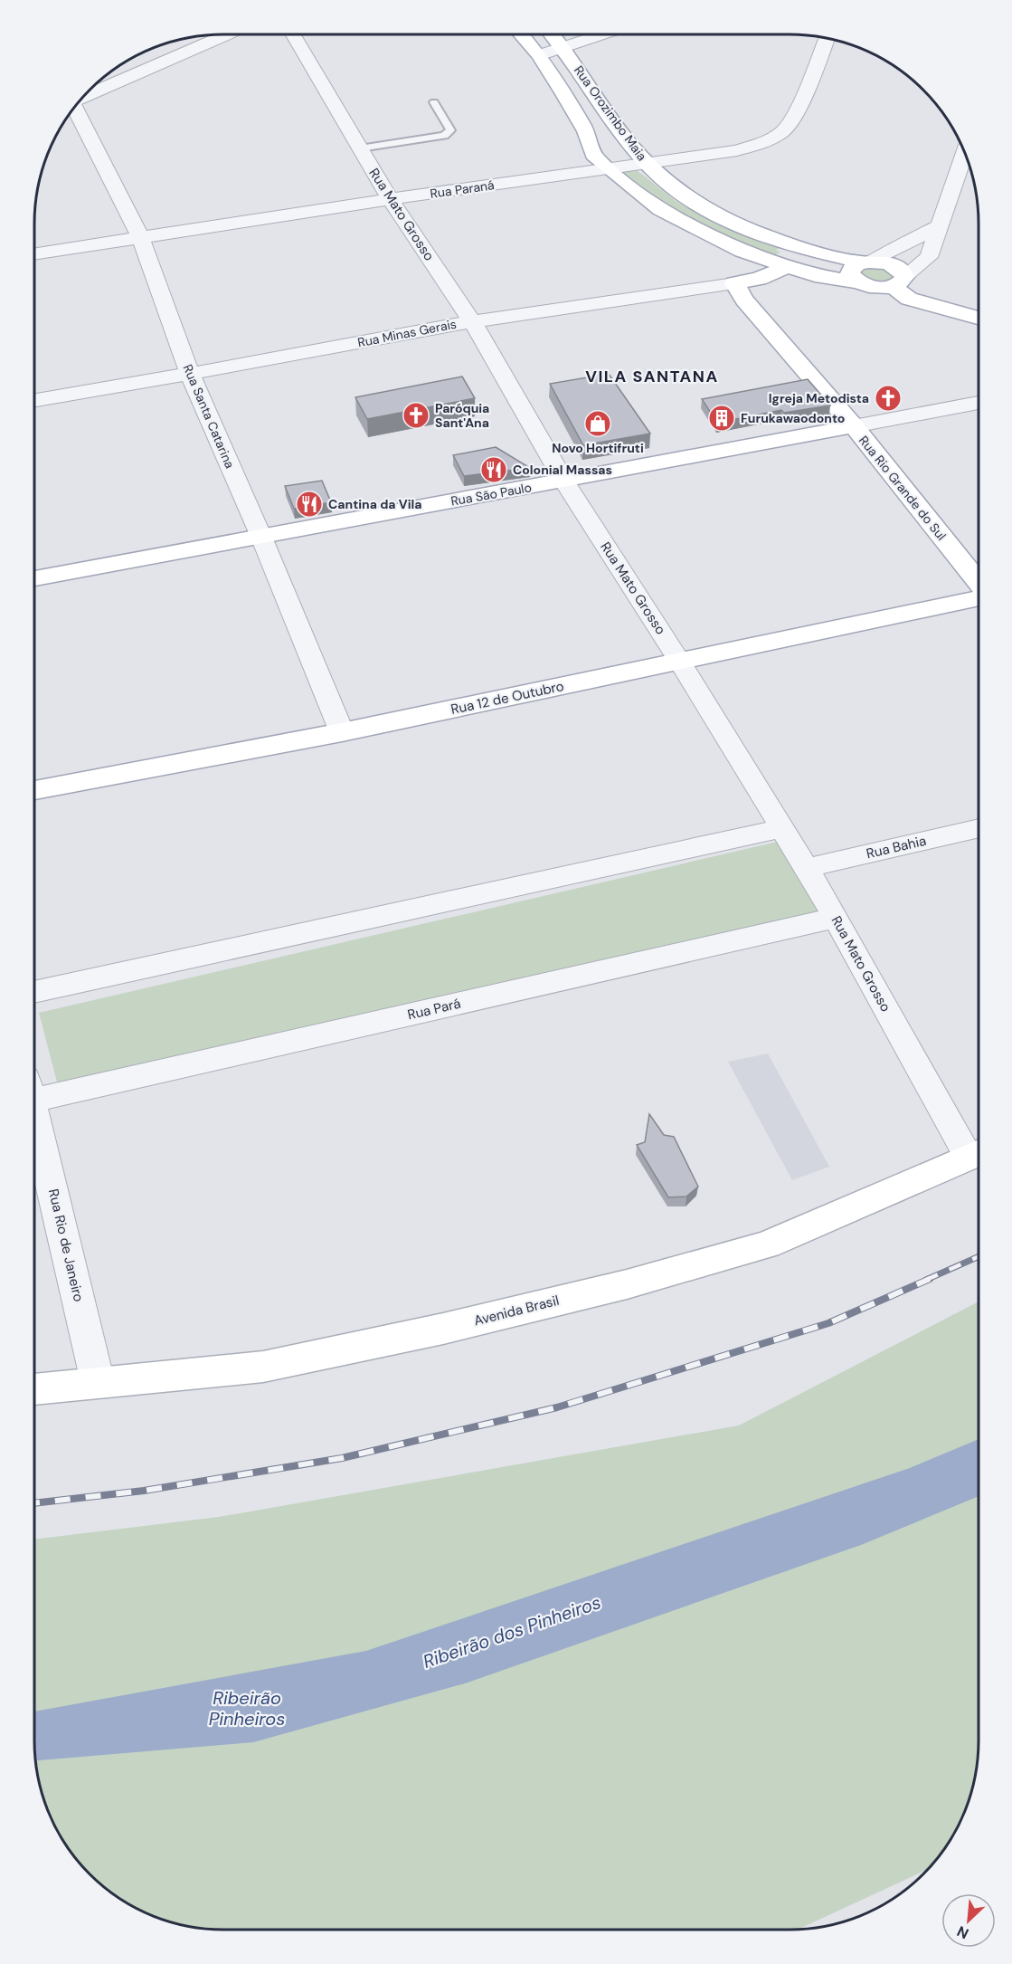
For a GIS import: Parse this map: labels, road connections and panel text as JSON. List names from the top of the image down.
{
  "streets": {
    "main road": [
      "Rua Orozimbo Maia",
      "Rua Minas Gerais",
      "Rua Rio Grande do Sul",
      "Rua São Paulo",
      "Rua 12 de Outubro",
      "Avenida Brasil"
    ],
    "street": [
      "Rua Paraná",
      "Rua Mato Grosso",
      "Rua Santa Catarina",
      "Rua Bahia",
      "Rua Pará",
      "Rua Rio de Janeiro"
    ]
  },
  "crossings": [
    ["Rua Orozimbo Maia", "Rua Paraná"],
    ["Rua Orozimbo Maia", "Rua Minas Gerais"],
    ["Rua Paraná", "Rua Mato Grosso"],
    ["Rua Paraná", "Rua Santa Catarina"],
    ["Rua Mato Grosso", "Rua Minas Gerais"],
    ["Rua Mato Grosso", "Rua São Paulo"],
    ["Rua Mato Grosso", "Rua 12 de Outubro"],
    ["Rua Mato Grosso", "Rua Bahia"],
    ["Rua Mato Grosso", "Rua Pará"],
    ["Rua Mato Grosso", "Avenida Brasil"],
    ["Rua Minas Gerais", "Rua Santa Catarina"],
    ["Rua Minas Gerais", "Rua Rio Grande do Sul"],
    ["Rua Santa Catarina", "Rua São Paulo"],
    ["Rua Santa Catarina", "Rua 12 de Outubro"],
    ["Rua Rio Grande do Sul", "Rua São Paulo"],
    ["Rua Rio de Janeiro", "Avenida Brasil"]
  ],
  "districts": ["VILA SANTANA"],
  "water": ["Ribeirão dos Pinheiros", "Ribeirão Pinheiros"],
  "places": {
    "church": ["Igreja Metodista", "Paróquia Sant'Ana"],
    "building": ["Furukawaodonto"],
    "shop": ["Novo Hortifruti"],
    "restaurant": ["Colonial Massas", "Cantina da Vila"]
  },
  "north": "bottom left"
}
